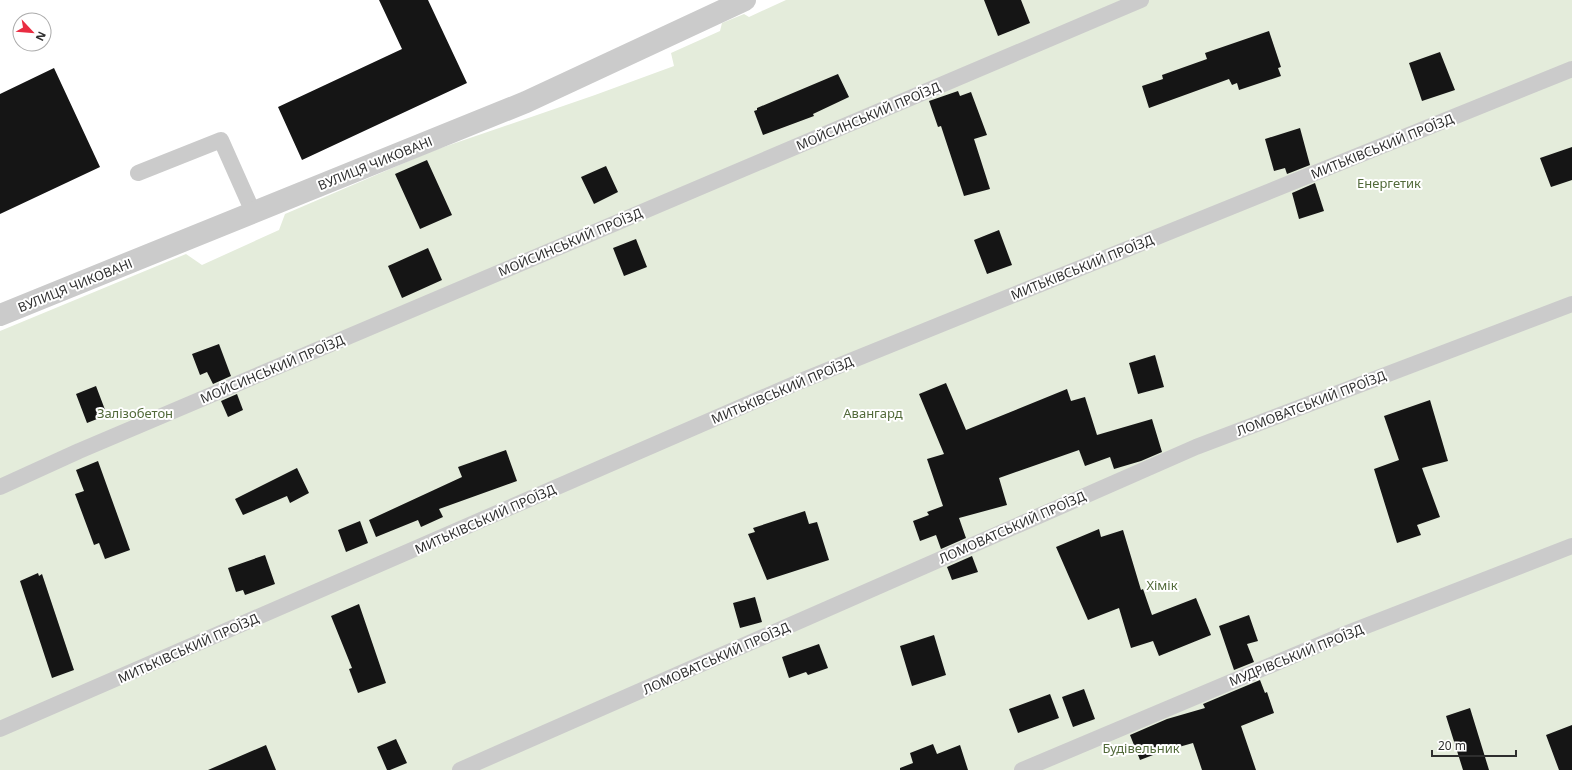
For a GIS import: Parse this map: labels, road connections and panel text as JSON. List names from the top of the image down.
{
  "streets": {
    "street": ["ВУЛИЦЯ ЧИКОВАНІ"],
    "lane": [
      "МОЙСИНСЬКИЙ ПРОЇЗД",
      "МИТЬКІВСЬКИЙ ПРОЇЗД",
      "ЛОМОВАТСЬКИЙ ПРОЇЗД",
      "МУДРІВСЬКИЙ ПРОЇЗД"
    ]
  },
  "parks": [
    "Енергетик",
    "Залізобетон",
    "Авангард",
    "Хімік",
    "Будівельник"
  ],
  "scale_bar": "20 m",
  "north": "bottom right"
}
